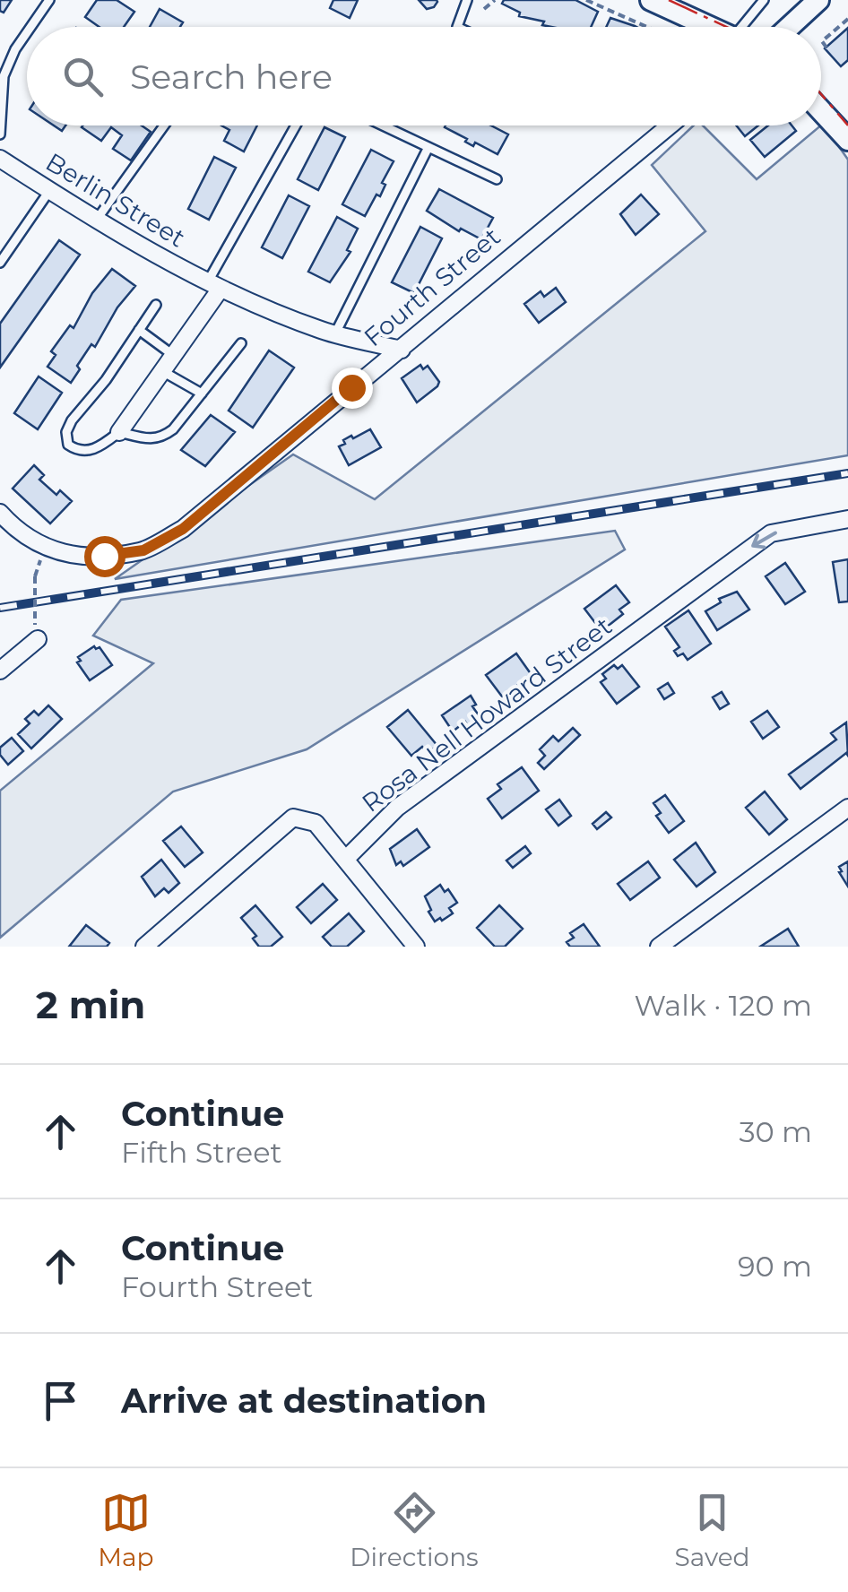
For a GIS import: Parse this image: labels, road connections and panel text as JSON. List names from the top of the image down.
{
  "streets": {
    "street": ["Berlin Street", "Fourth Street", "Rosa Nell Howard Street"]
  },
  "crossings": [
    ["Berlin Street", "Fourth Street"]
  ],
  "one_way": ["Rosa Nell Howard Street"],
  "page": {
    "search": "Search here",
    "heading": ["2 min", "Walk · 120 m"],
    "list": [
      ["Continue", "Fifth Street", "30 m"],
      ["Continue", "Fourth Street", "90 m"],
      "Arrive at destination"
    ],
    "nav": ["Map", "Directions", "Saved"]
  }
}
